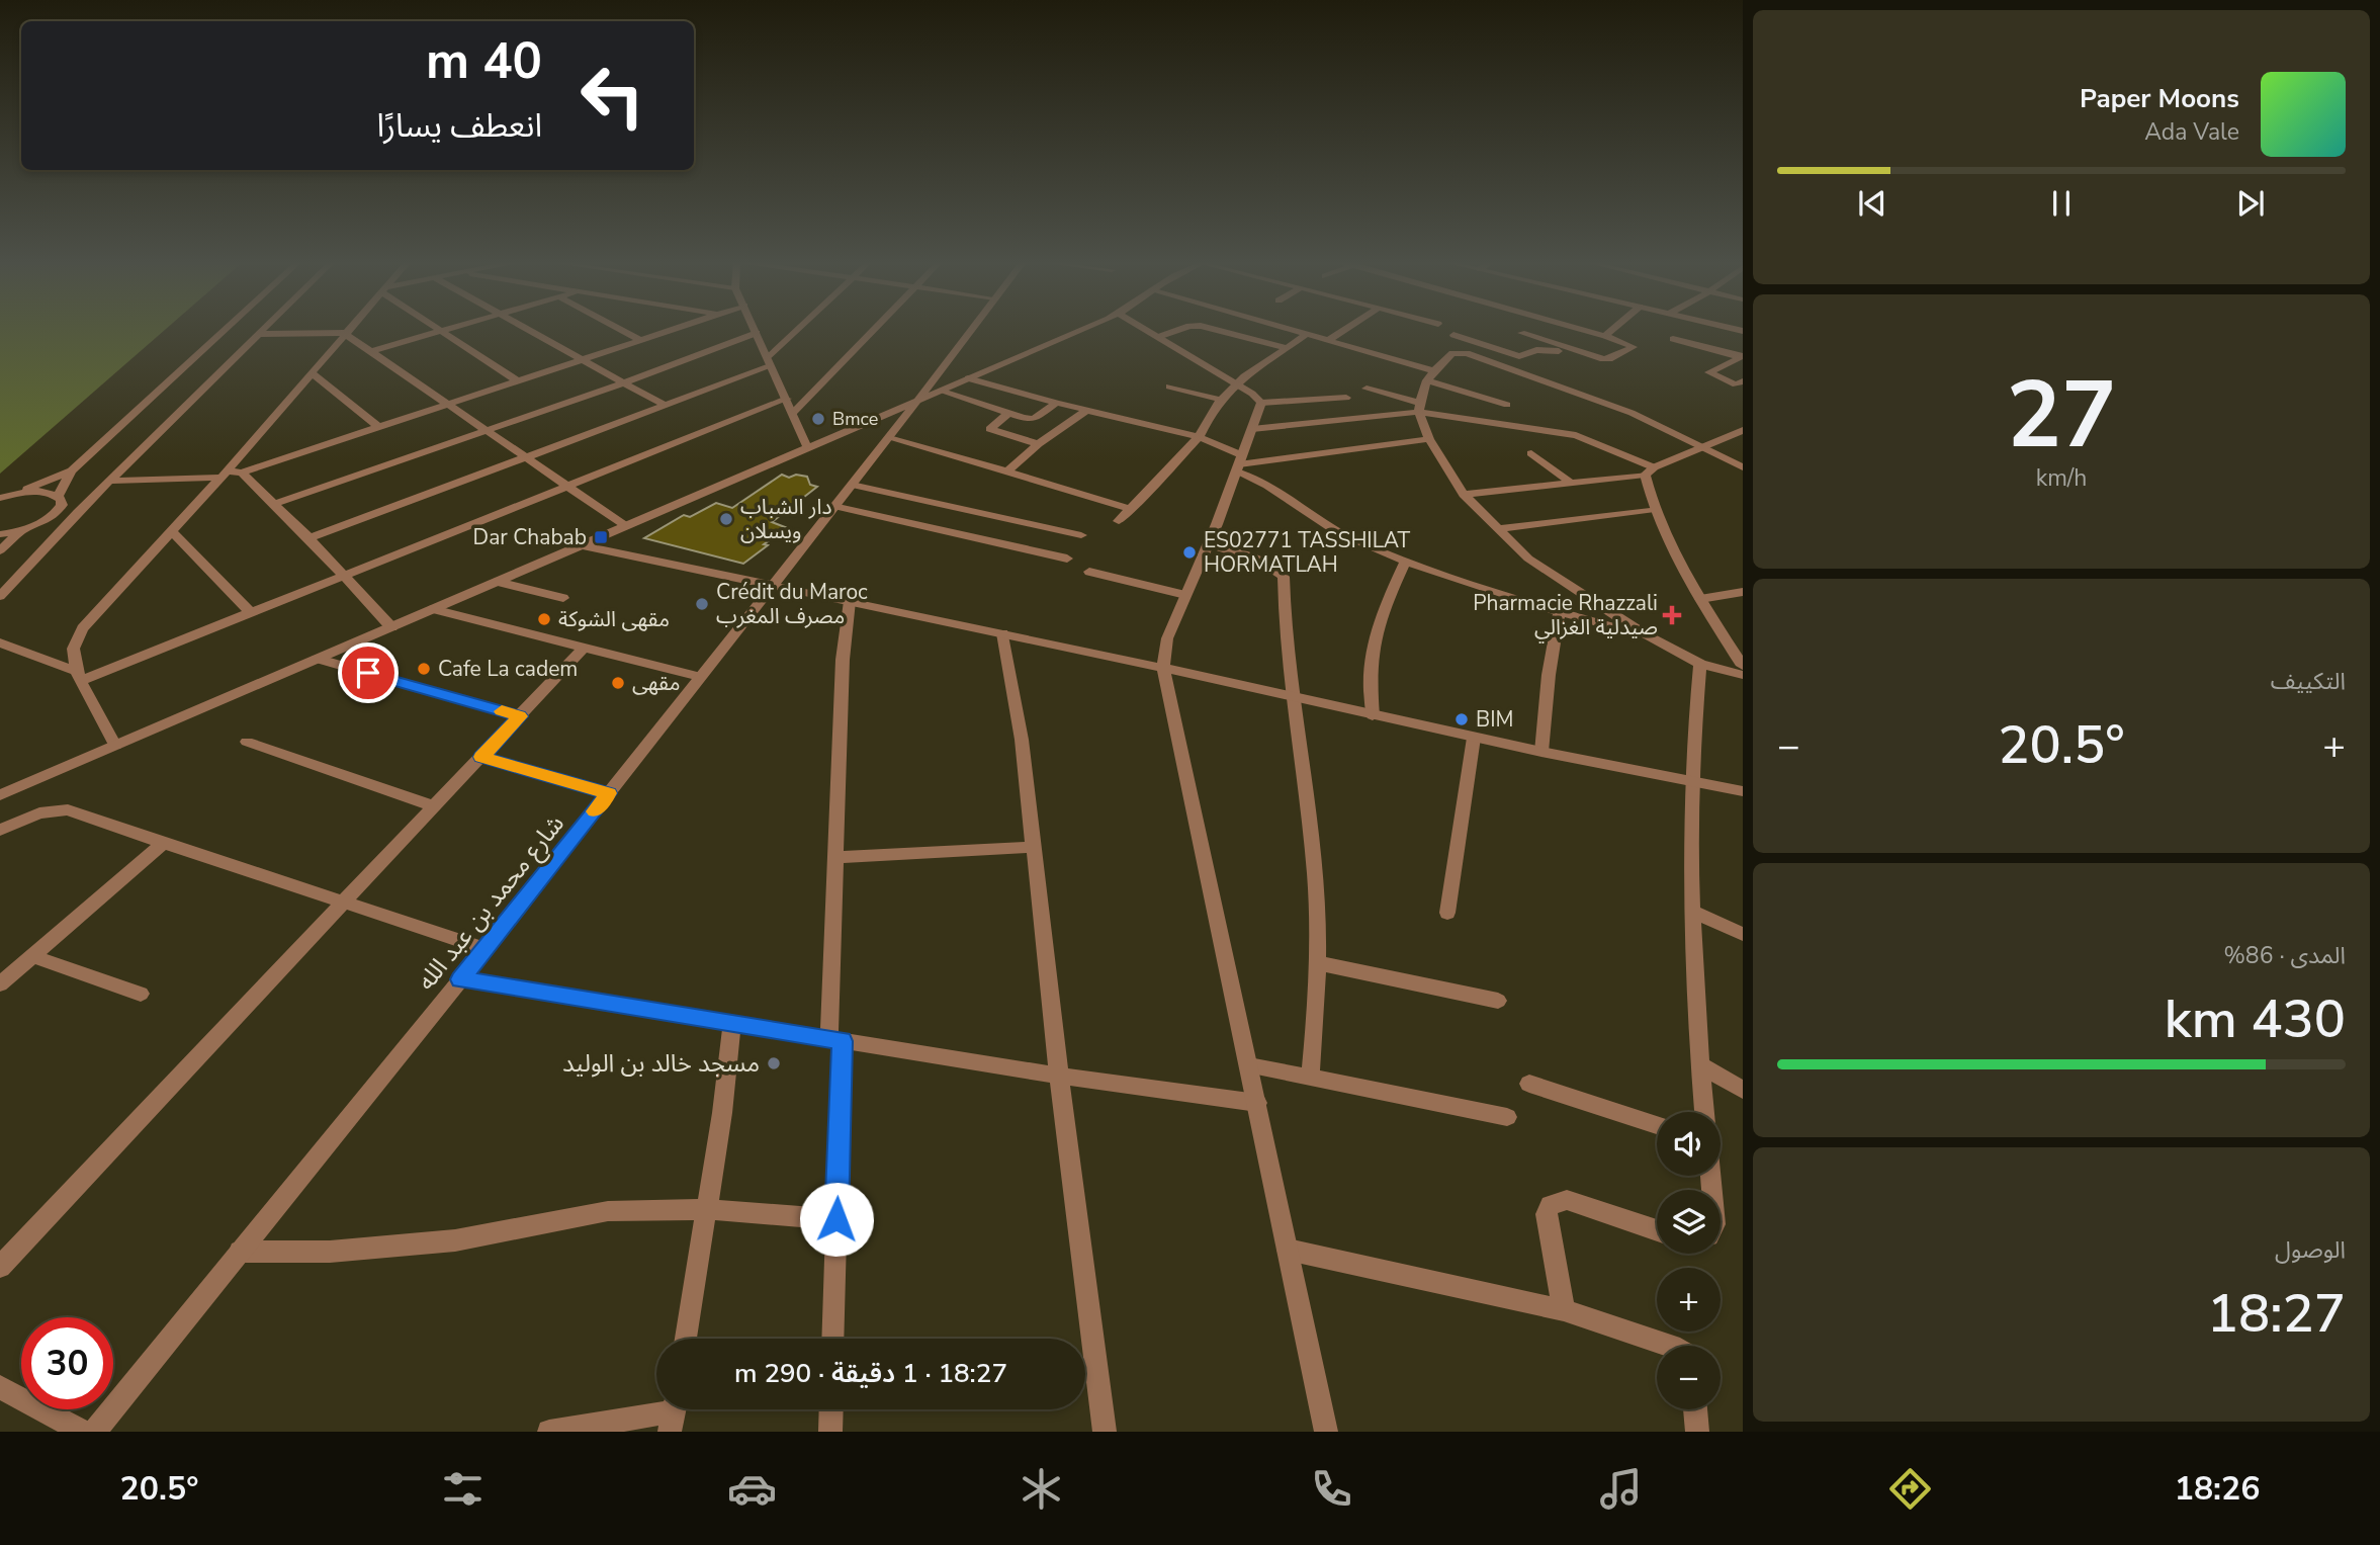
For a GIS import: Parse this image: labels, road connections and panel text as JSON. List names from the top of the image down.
{
  "streets": {
    "street": ["شارع محمد بن عبد الله"]
  },
  "places": {
    "other": [
      "Bmce",
      "دار الشباب ويسلان",
      "ES02771 TASSHILAT HORMATLAH",
      "Crédit du Maroc مصرف المغرب",
      "مقهى الشوكة",
      "Cafe La cadem",
      "مقهى",
      "BIM",
      "مسجد خالد بن الوليد"
    ],
    "transit": ["Dar Chabab"],
    "health": ["Pharmacie Rhazzali صيدلية الغزالي"]
  },
  "page": {
    "turn": ["40 m", "انعطف يسارًا"],
    "song": ["Paper Moons", "Ada Vale"],
    "tile": [
      ["27", "km/h"],
      "التكييف",
      ["المدى · 86%", "430 km"],
      ["الوصول", "18:27"]
    ],
    "heat": ["−", "20.5°", "+"],
    "map_buttons": ["+", "−"],
    "limit": "30",
    "trip": "18:27 · 1 دقيقة · 290 m",
    "tabs": ["18:26", "20.5°"]
  }
}
